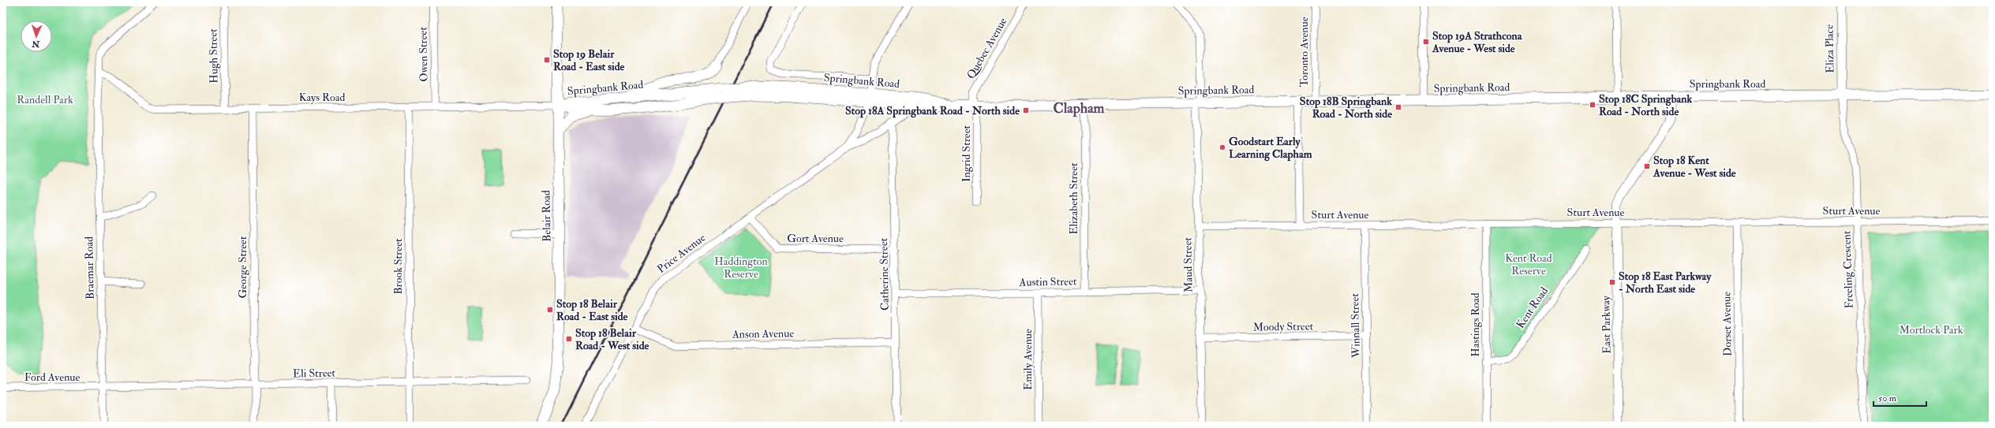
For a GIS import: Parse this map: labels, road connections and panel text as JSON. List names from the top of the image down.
{
  "streets": {
    "main road": ["Springbank Road", "Belair Road"],
    "street": [
      "Quebec Avenue",
      "Eliza Place",
      "Toronto Avenue",
      "Owen Street",
      "Hugh Street",
      "Kays Road",
      "Ingrid Street",
      "Elizabeth Street",
      "Sturt Avenue",
      "Gort Avenue",
      "Price Avenue",
      "Maud Street",
      "Brook Street",
      "George Street",
      "Braemar Road",
      "Freeling Crescent",
      "Catherine Street",
      "Austin Street",
      "Kent Road",
      "Dorset Avenue",
      "Hastings Road",
      "East Parkway",
      "Winnall Street",
      "Moody Street",
      "Anson Avenue",
      "Emily Avenue",
      "Eli Street",
      "Ford Avenue"
    ]
  },
  "crossings": [
    ["Quebec Avenue", "Springbank Road"],
    ["Quebec Avenue", "Ingrid Street"],
    ["Eliza Place", "Springbank Road"],
    ["Eliza Place", "Freeling Crescent"],
    ["Toronto Avenue", "Springbank Road"],
    ["Owen Street", "Kays Road"],
    ["Hugh Street", "Kays Road"],
    ["Springbank Road", "Kays Road"],
    ["Springbank Road", "Ingrid Street"],
    ["Springbank Road", "Elizabeth Street"],
    ["Springbank Road", "Belair Road"],
    ["Springbank Road", "Price Avenue"],
    ["Springbank Road", "Maud Street"],
    ["Springbank Road", "Freeling Crescent"],
    ["Kays Road", "Belair Road"],
    ["Kays Road", "Brook Street"],
    ["Kays Road", "George Street"],
    ["Kays Road", "Braemar Road"],
    ["Elizabeth Street", "Austin Street"],
    ["Sturt Avenue", "Maud Street"],
    ["Sturt Avenue", "Freeling Crescent"],
    ["Sturt Avenue", "Dorset Avenue"],
    ["Sturt Avenue", "Hastings Road"],
    ["Sturt Avenue", "East Parkway"],
    ["Sturt Avenue", "Winnall Street"],
    ["Gort Avenue", "Price Avenue"],
    ["Gort Avenue", "Catherine Street"],
    ["Price Avenue", "Catherine Street"],
    ["Price Avenue", "Anson Avenue"],
    ["Maud Street", "Austin Street"],
    ["Maud Street", "Moody Street"],
    ["Brook Street", "Eli Street"],
    ["George Street", "Eli Street"],
    ["Braemar Road", "Eli Street"],
    ["Braemar Road", "Ford Avenue"],
    ["Catherine Street", "Austin Street"],
    ["Catherine Street", "Anson Avenue"],
    ["Austin Street", "Emily Avenue"],
    ["Kent Road", "Hastings Road"],
    ["Winnall Street", "Moody Street"],
    ["Eli Street", "Ford Avenue"]
  ],
  "districts": ["Clapham"],
  "parks": [
    "Randell Park",
    "Kent Road Reserve",
    "Haddington Reserve",
    "Mortlock Park"
  ],
  "places": {
    "transit": [
      "Stop 19A Strathcona Avenue - West side",
      "Stop 19 Belair Road - East side",
      "Stop 18C Springbank Road - North side",
      "Stop 18B Springbank Road - North side",
      "Stop 18A Springbank Road - North side",
      "Stop 18 Kent Avenue - West side",
      "Stop 18 East Parkway - North East side",
      "Stop 18 Belair Road - East side",
      "Stop 18 Belair Road - West side"
    ],
    "other": ["Goodstart Early Learning Clapham"]
  },
  "scale_bar": "50 m",
  "north": "bottom"
}
